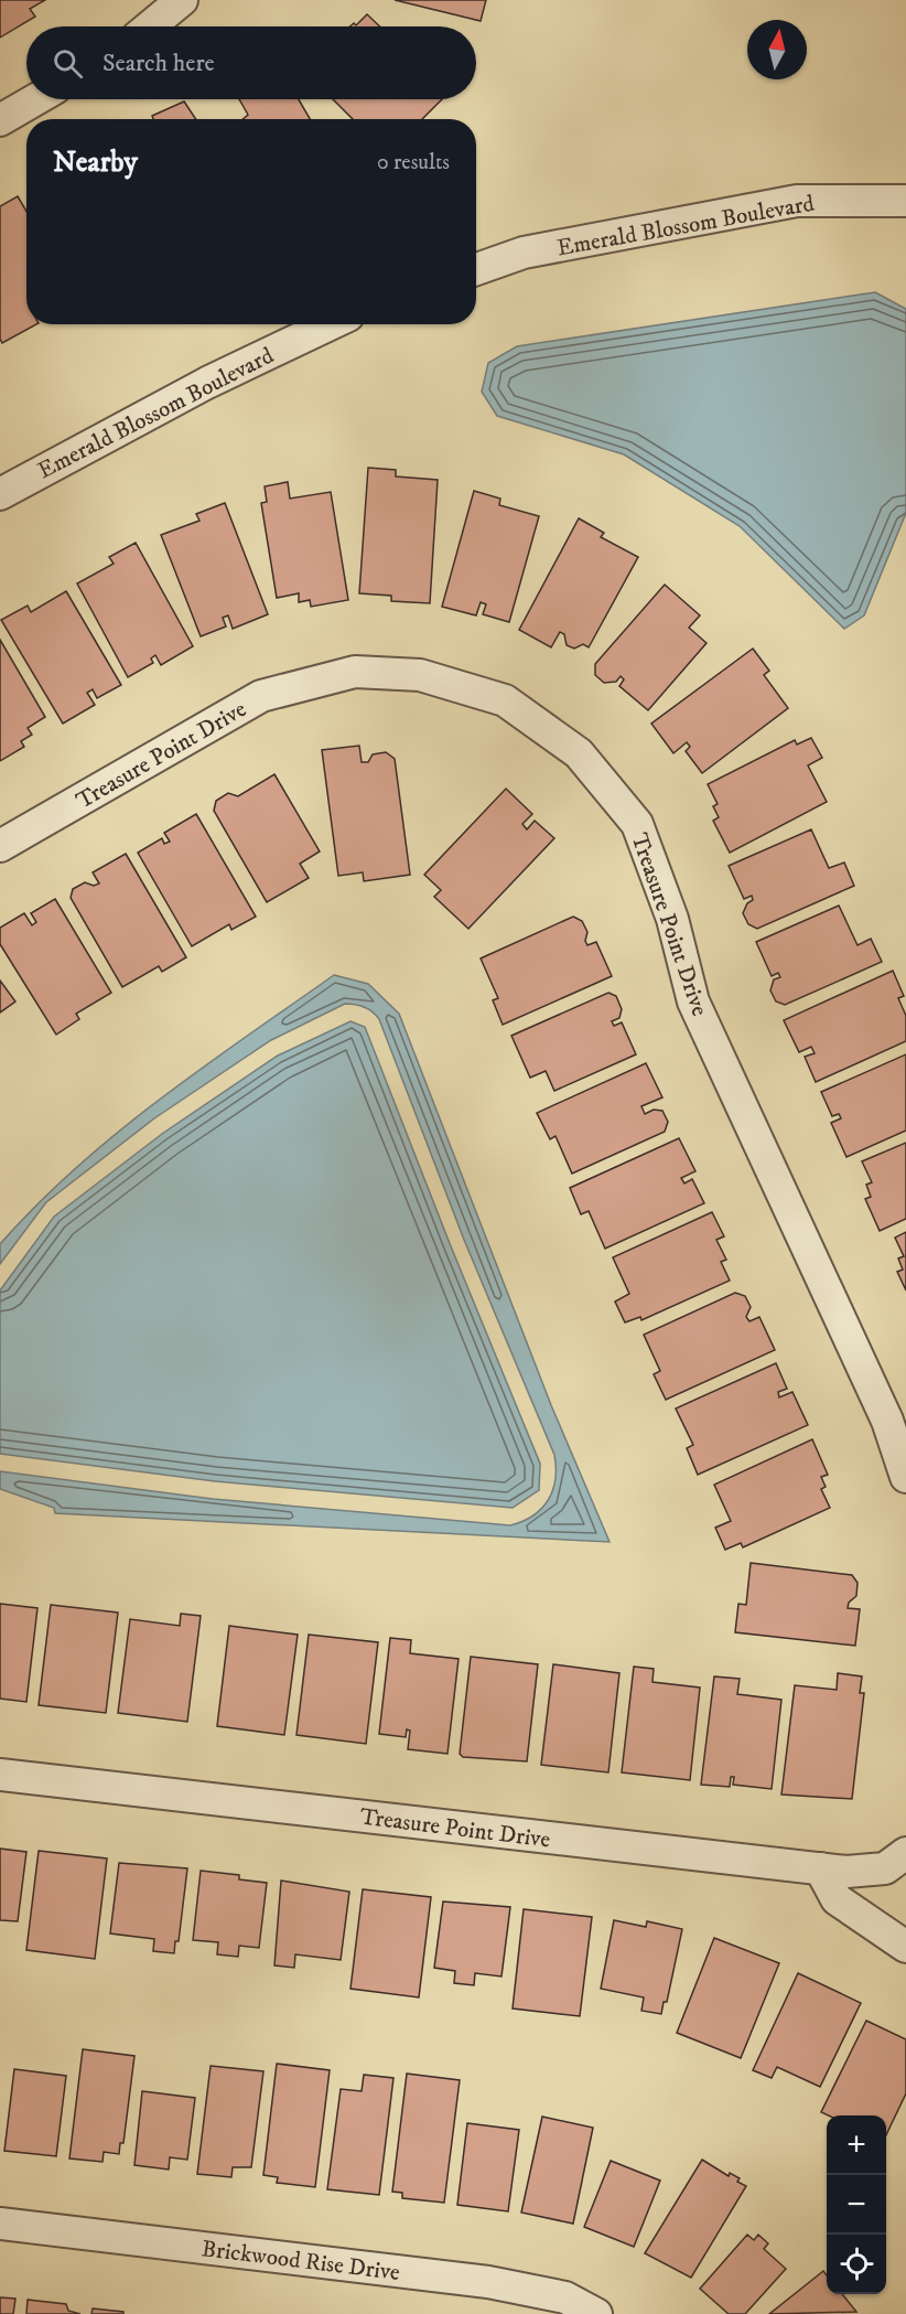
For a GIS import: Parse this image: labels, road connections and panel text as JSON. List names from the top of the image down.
{
  "streets": {
    "street": ["Emerald Blossom Boulevard", "Treasure Point Drive", "Brickwood Rise Drive"]
  },
  "north": "top",
  "page": {
    "search": "Search here",
    "heading": ["Nearby", "0 results"],
    "map_buttons": ["+", "−"]
  }
}
